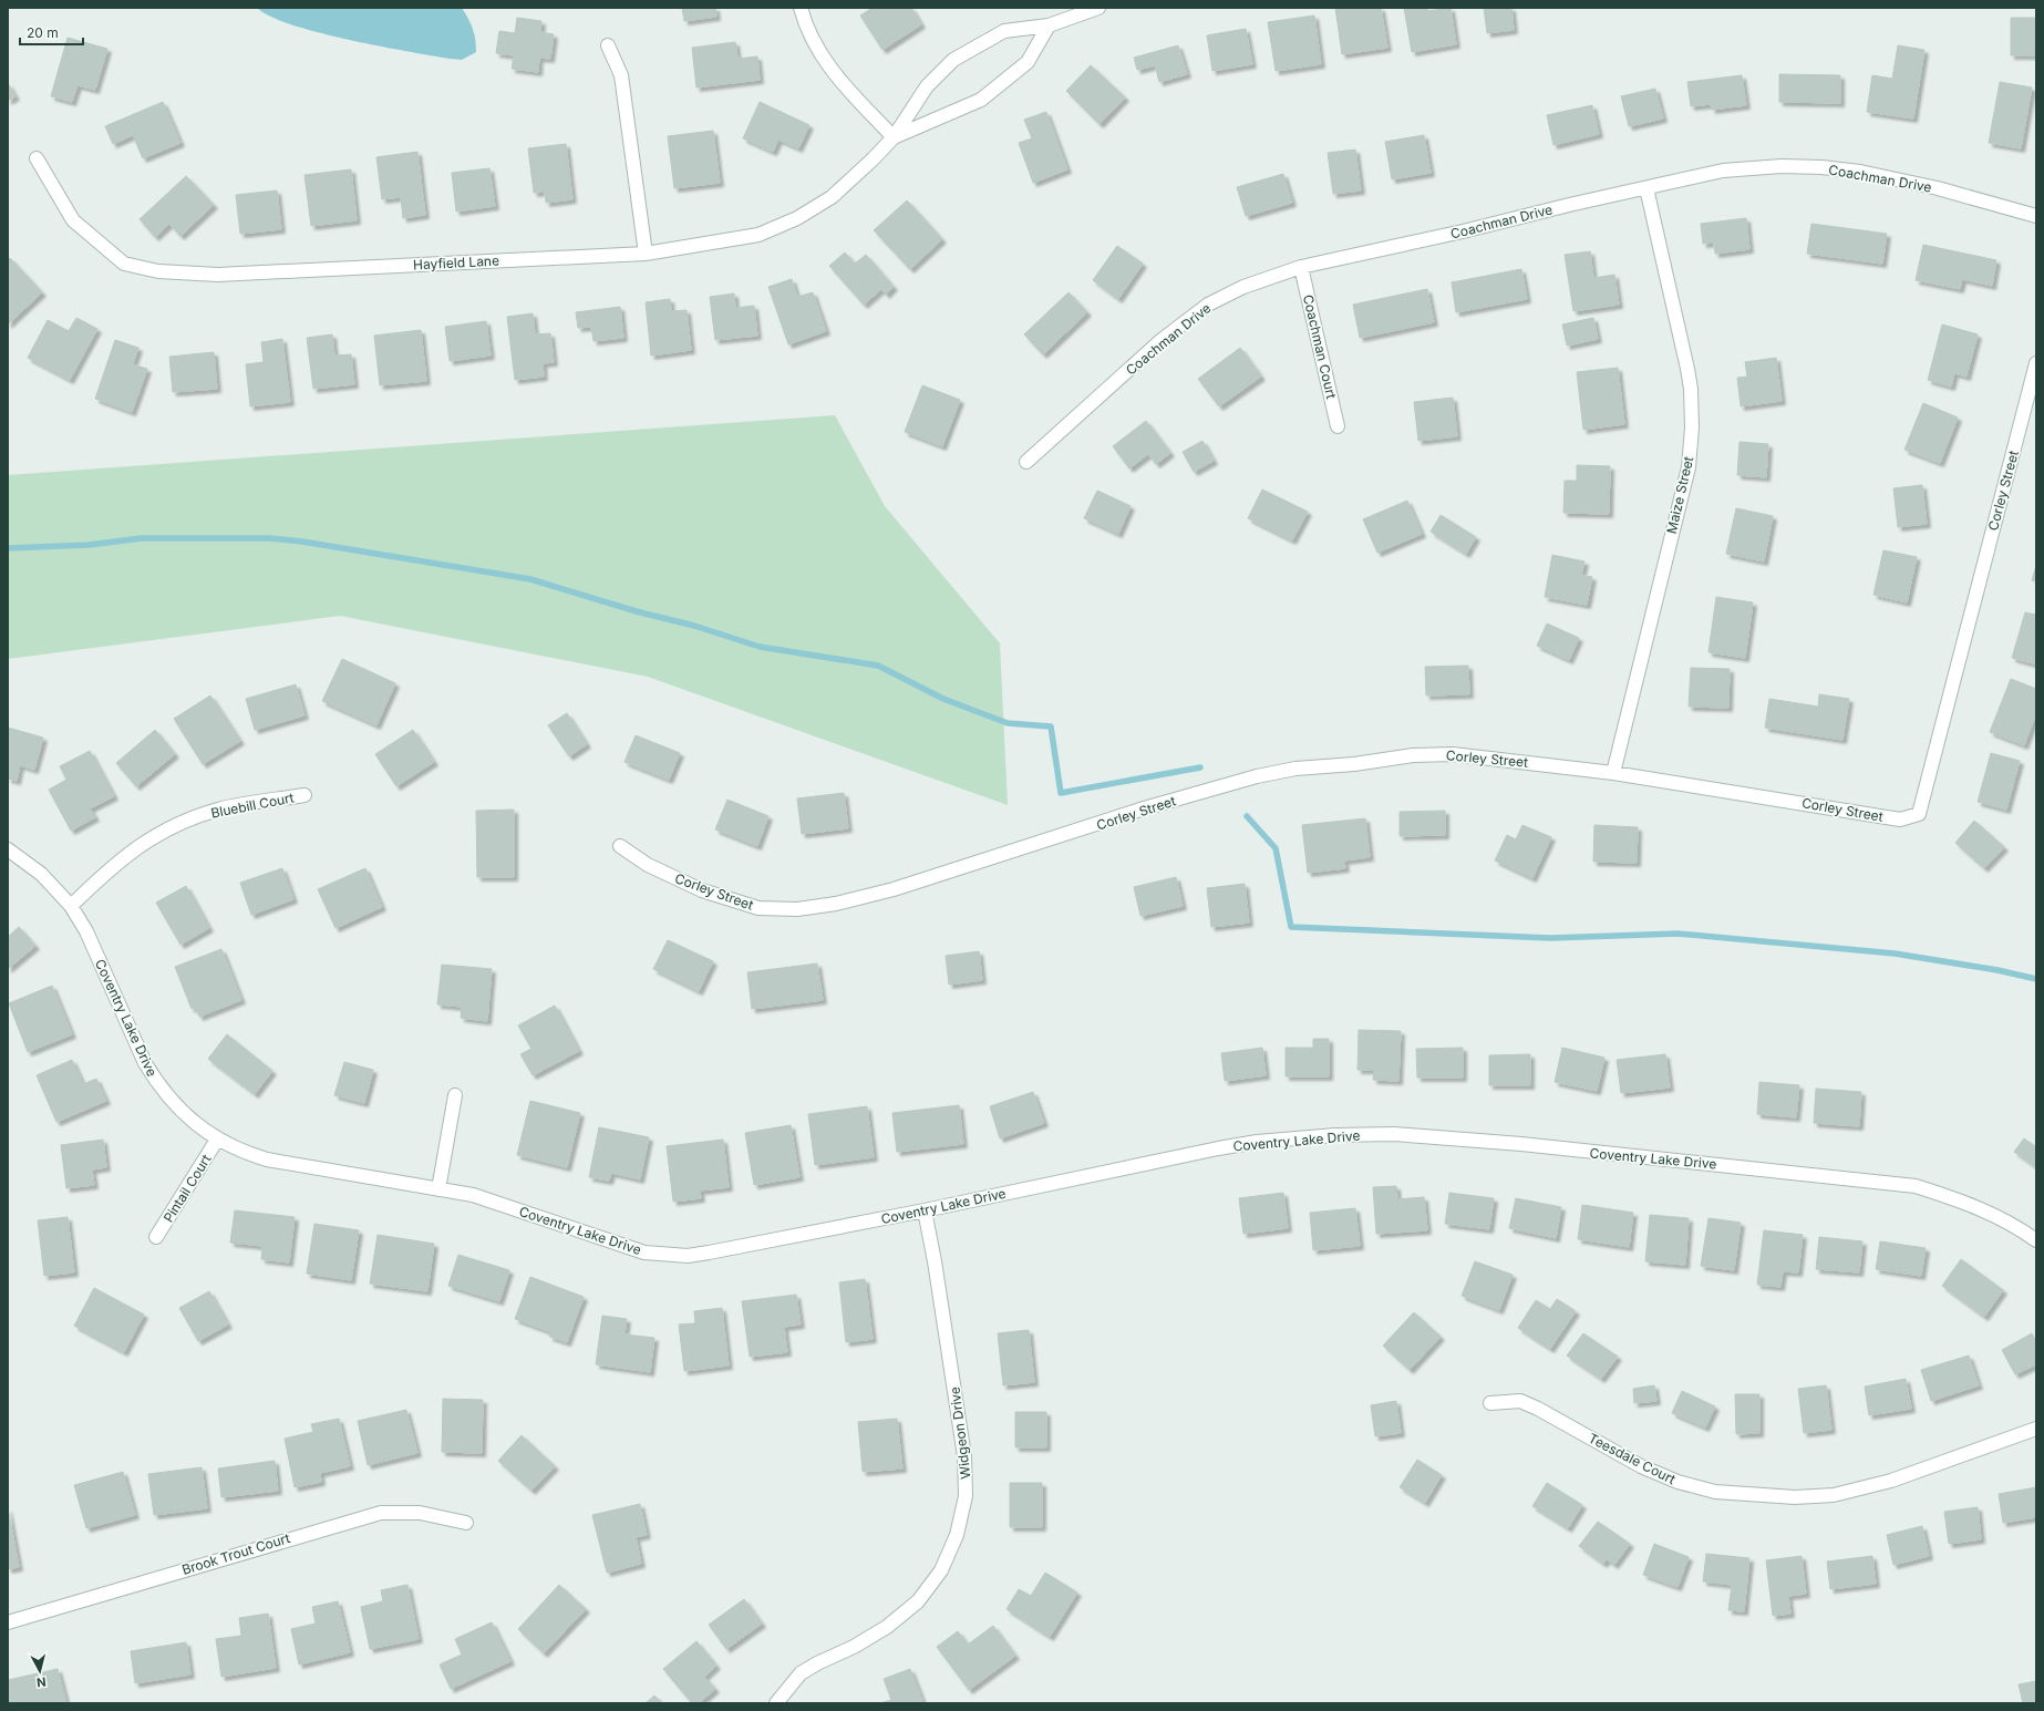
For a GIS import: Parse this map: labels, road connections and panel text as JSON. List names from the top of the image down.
{
  "streets": {
    "street": [
      "Coachman Drive",
      "Hayfield Lane",
      "Coachman Court",
      "Corley Street",
      "Maize Street",
      "Bluebill Court",
      "Coventry Lake Drive",
      "Pintail Court",
      "Widgeon Drive",
      "Teesdale Court",
      "Brook Trout Court"
    ]
  },
  "crossings": [
    ["Coachman Drive", "Coachman Court"],
    ["Coachman Drive", "Maize Street"],
    ["Corley Street", "Maize Street"],
    ["Bluebill Court", "Coventry Lake Drive"],
    ["Coventry Lake Drive", "Pintail Court"],
    ["Coventry Lake Drive", "Widgeon Drive"]
  ],
  "scale_bar": "20 m",
  "north": "bottom"
}
